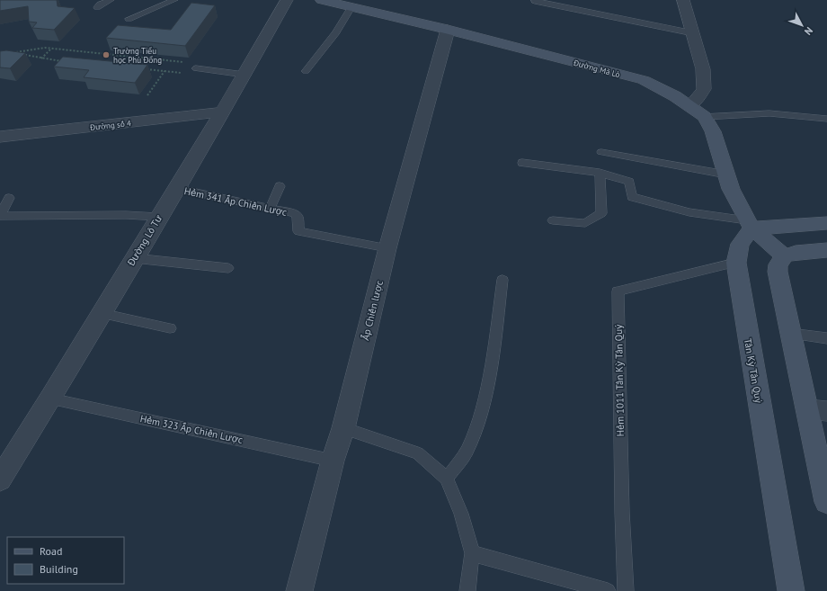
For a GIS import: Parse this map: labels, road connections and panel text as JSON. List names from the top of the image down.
{
  "streets": {
    "main road": ["Đường Mã Lò", "Tân Kỳ Tân Quý"],
    "street": ["Đường số 4", "Đường Lô Tư", "Ấp Chiến lược"],
    "lane": ["Hẻm 341 Ấp Chiến Lược", "Hẻm 1011 Tân Kỳ Tân Quý", "Hẻm 323 Ấp Chiến Lược"]
  },
  "crossings": [
    ["Đường Mã Lò", "Ấp Chiến lược"],
    ["Đường Mã Lò", "Tân Kỳ Tân Quý"],
    ["Đường số 4", "Đường Lô Tư"],
    ["Hẻm 341 Ấp Chiến Lược", "Đường Lô Tư"],
    ["Hẻm 341 Ấp Chiến Lược", "Ấp Chiến lược"],
    ["Đường Lô Tư", "Hẻm 323 Ấp Chiến Lược"],
    ["Ấp Chiến lược", "Hẻm 323 Ấp Chiến Lược"],
    ["Tân Kỳ Tân Quý", "Hẻm 1011 Tân Kỳ Tân Quý"]
  ],
  "places": ["Trường Tiểu học Phù Đổng"],
  "legend": ["Road", "Building"],
  "north": "bottom right"
}
